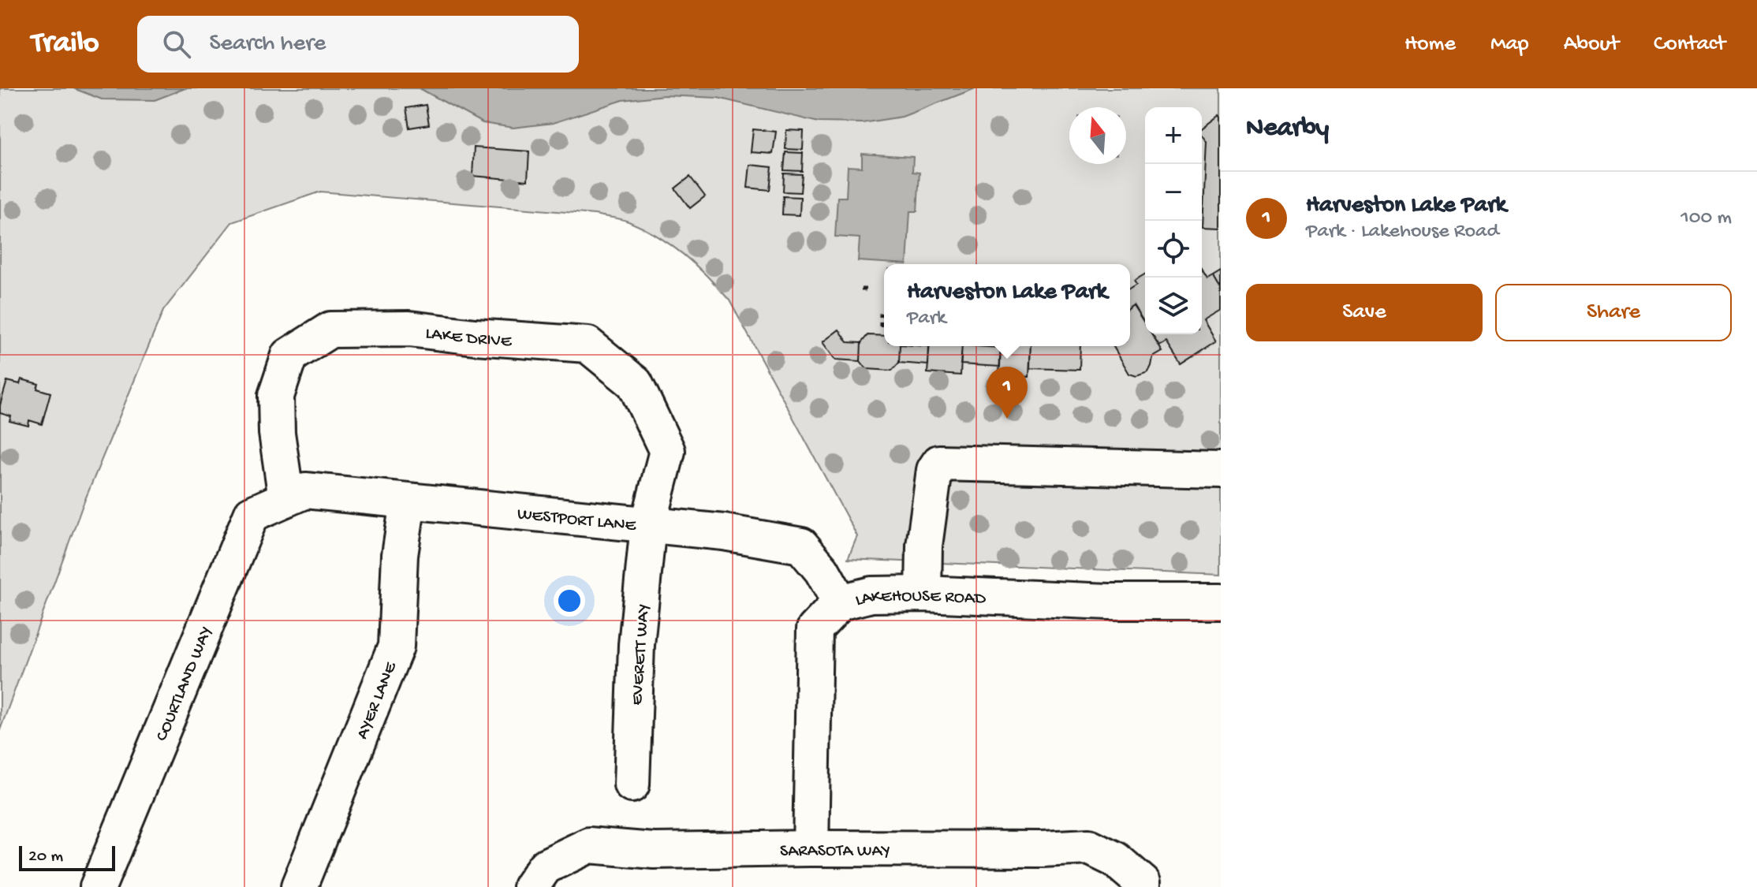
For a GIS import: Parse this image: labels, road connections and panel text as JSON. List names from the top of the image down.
{
  "streets": {
    "street": [
      "LAKE DRIVE",
      "WESTPORT LANE",
      "LAKEHOUSE ROAD",
      "EVERETT WAY",
      "COURTLAND WAY",
      "AYER LANE",
      "SARASOTA WAY"
    ]
  },
  "crossings": [
    ["LAKE DRIVE", "WESTPORT LANE"],
    ["LAKE DRIVE", "EVERETT WAY"],
    ["LAKE DRIVE", "COURTLAND WAY"],
    ["WESTPORT LANE", "LAKEHOUSE ROAD"],
    ["WESTPORT LANE", "EVERETT WAY"],
    ["WESTPORT LANE", "COURTLAND WAY"],
    ["WESTPORT LANE", "AYER LANE"],
    ["LAKEHOUSE ROAD", "SARASOTA WAY"]
  ],
  "scale_bar": "20 m",
  "north": "top",
  "page": {
    "header": "Trailo",
    "search": "Search here",
    "nav": [
      "Home",
      "Map",
      "About",
      "Contact"
    ],
    "heading": "Nearby",
    "map_buttons": ["+", "−"],
    "list": [
      {
        "mark": "1",
        "name": "Harveston Lake Park",
        "note": "Park · Lakehouse Road",
        "value": "100 m"
      }
    ],
    "popup": ["Harveston Lake Park", "Park"],
    "buttons": ["Save", "Share"],
    "pins": "1",
    "scale": "20 m"
  }
}
